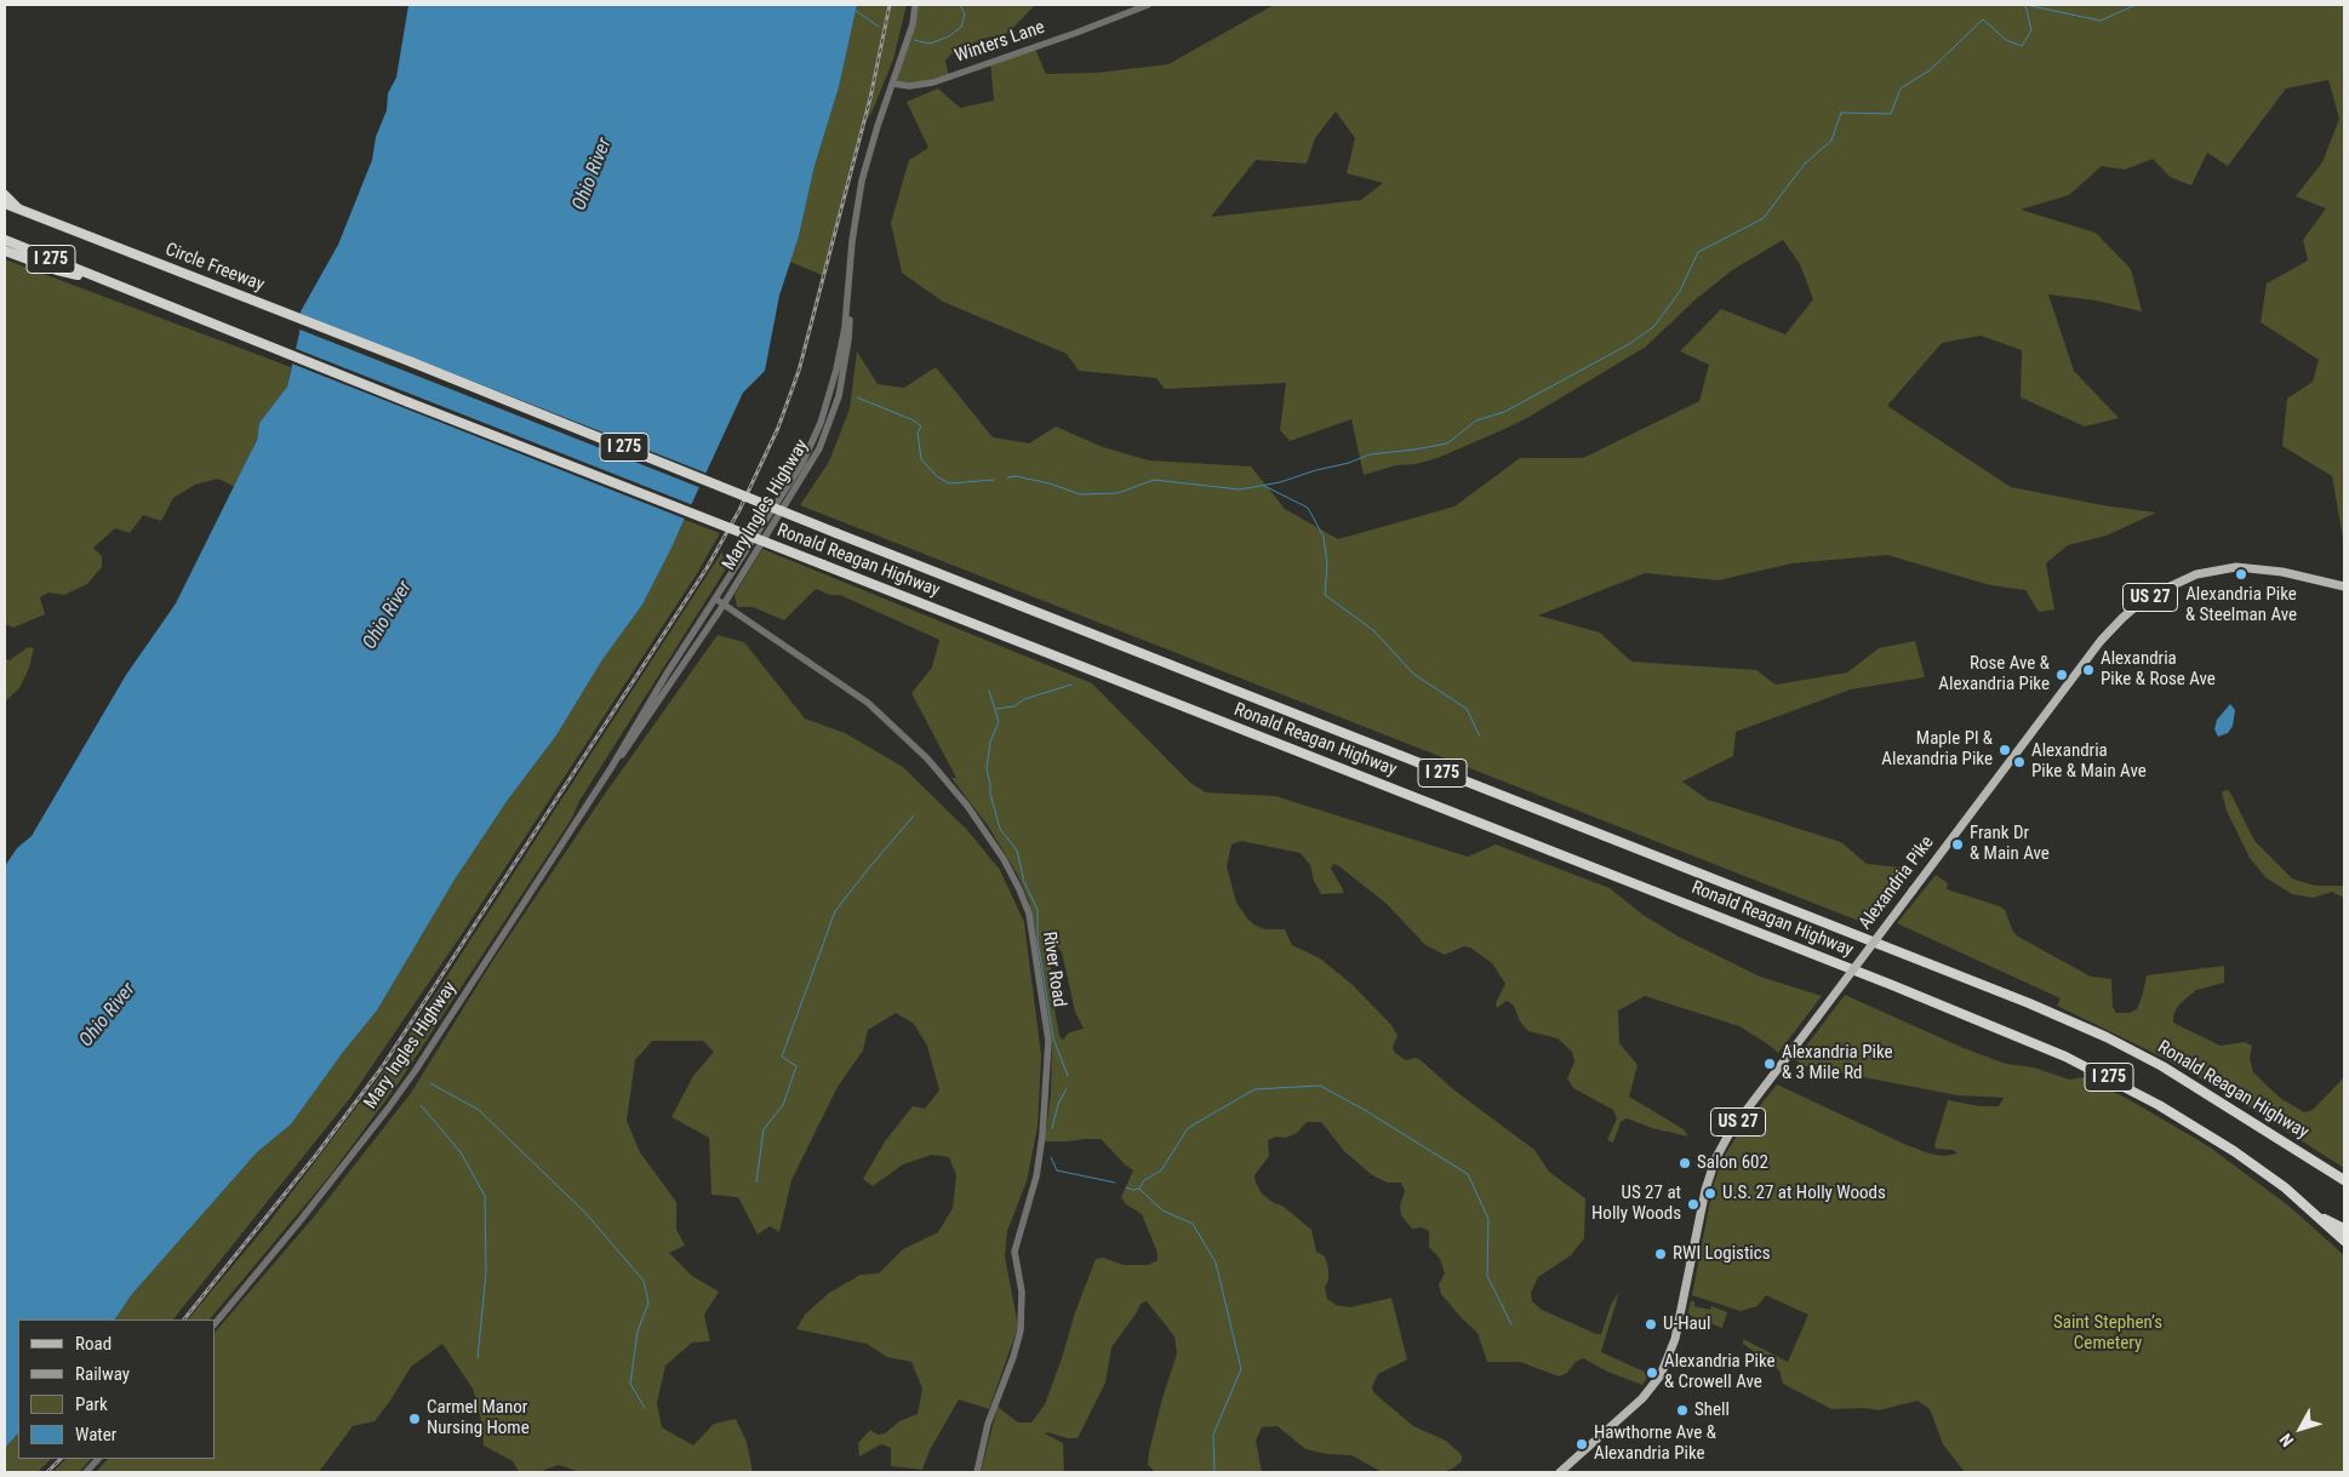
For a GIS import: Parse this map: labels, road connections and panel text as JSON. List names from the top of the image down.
{
  "streets": {
    "highway": ["I 275", "Circle Freeway", "Ronald Reagan Highway"],
    "main road": ["US 27", "Alexandria Pike"],
    "street": ["Winters Lane", "Mary Ingles Highway", "River Road"]
  },
  "crossings": [
    ["Winters Lane", "Mary Ingles Highway"],
    ["I 275", "Ronald Reagan Highway"],
    ["Circle Freeway", "Ronald Reagan Highway"],
    ["Mary Ingles Highway", "River Road"]
  ],
  "water": ["Ohio River"],
  "parks": ["Saint Stephen’s Cemetery"],
  "places": [
    "Alexandria Pike & Steelman Ave",
    "Alexandria Pike & Rose Ave",
    "Rose Ave & Alexandria Pike",
    "Maple Pl & Alexandria Pike",
    "Alexandria Pike & Main Ave",
    "Frank Dr & Main Ave",
    "Alexandria Pike & 3 Mile Rd",
    "Salon 602",
    "U.S. 27 at Holly Woods",
    "US 27 at Holly Woods",
    "RWI Logistics",
    "U-Haul",
    "Alexandria Pike & Crowell Ave",
    "Shell",
    "Carmel Manor Nursing Home",
    "Hawthorne Ave & Alexandria Pike"
  ],
  "legend": [
    "Road",
    "Railway",
    "Park",
    "Water"
  ],
  "north": "bottom left"
}
